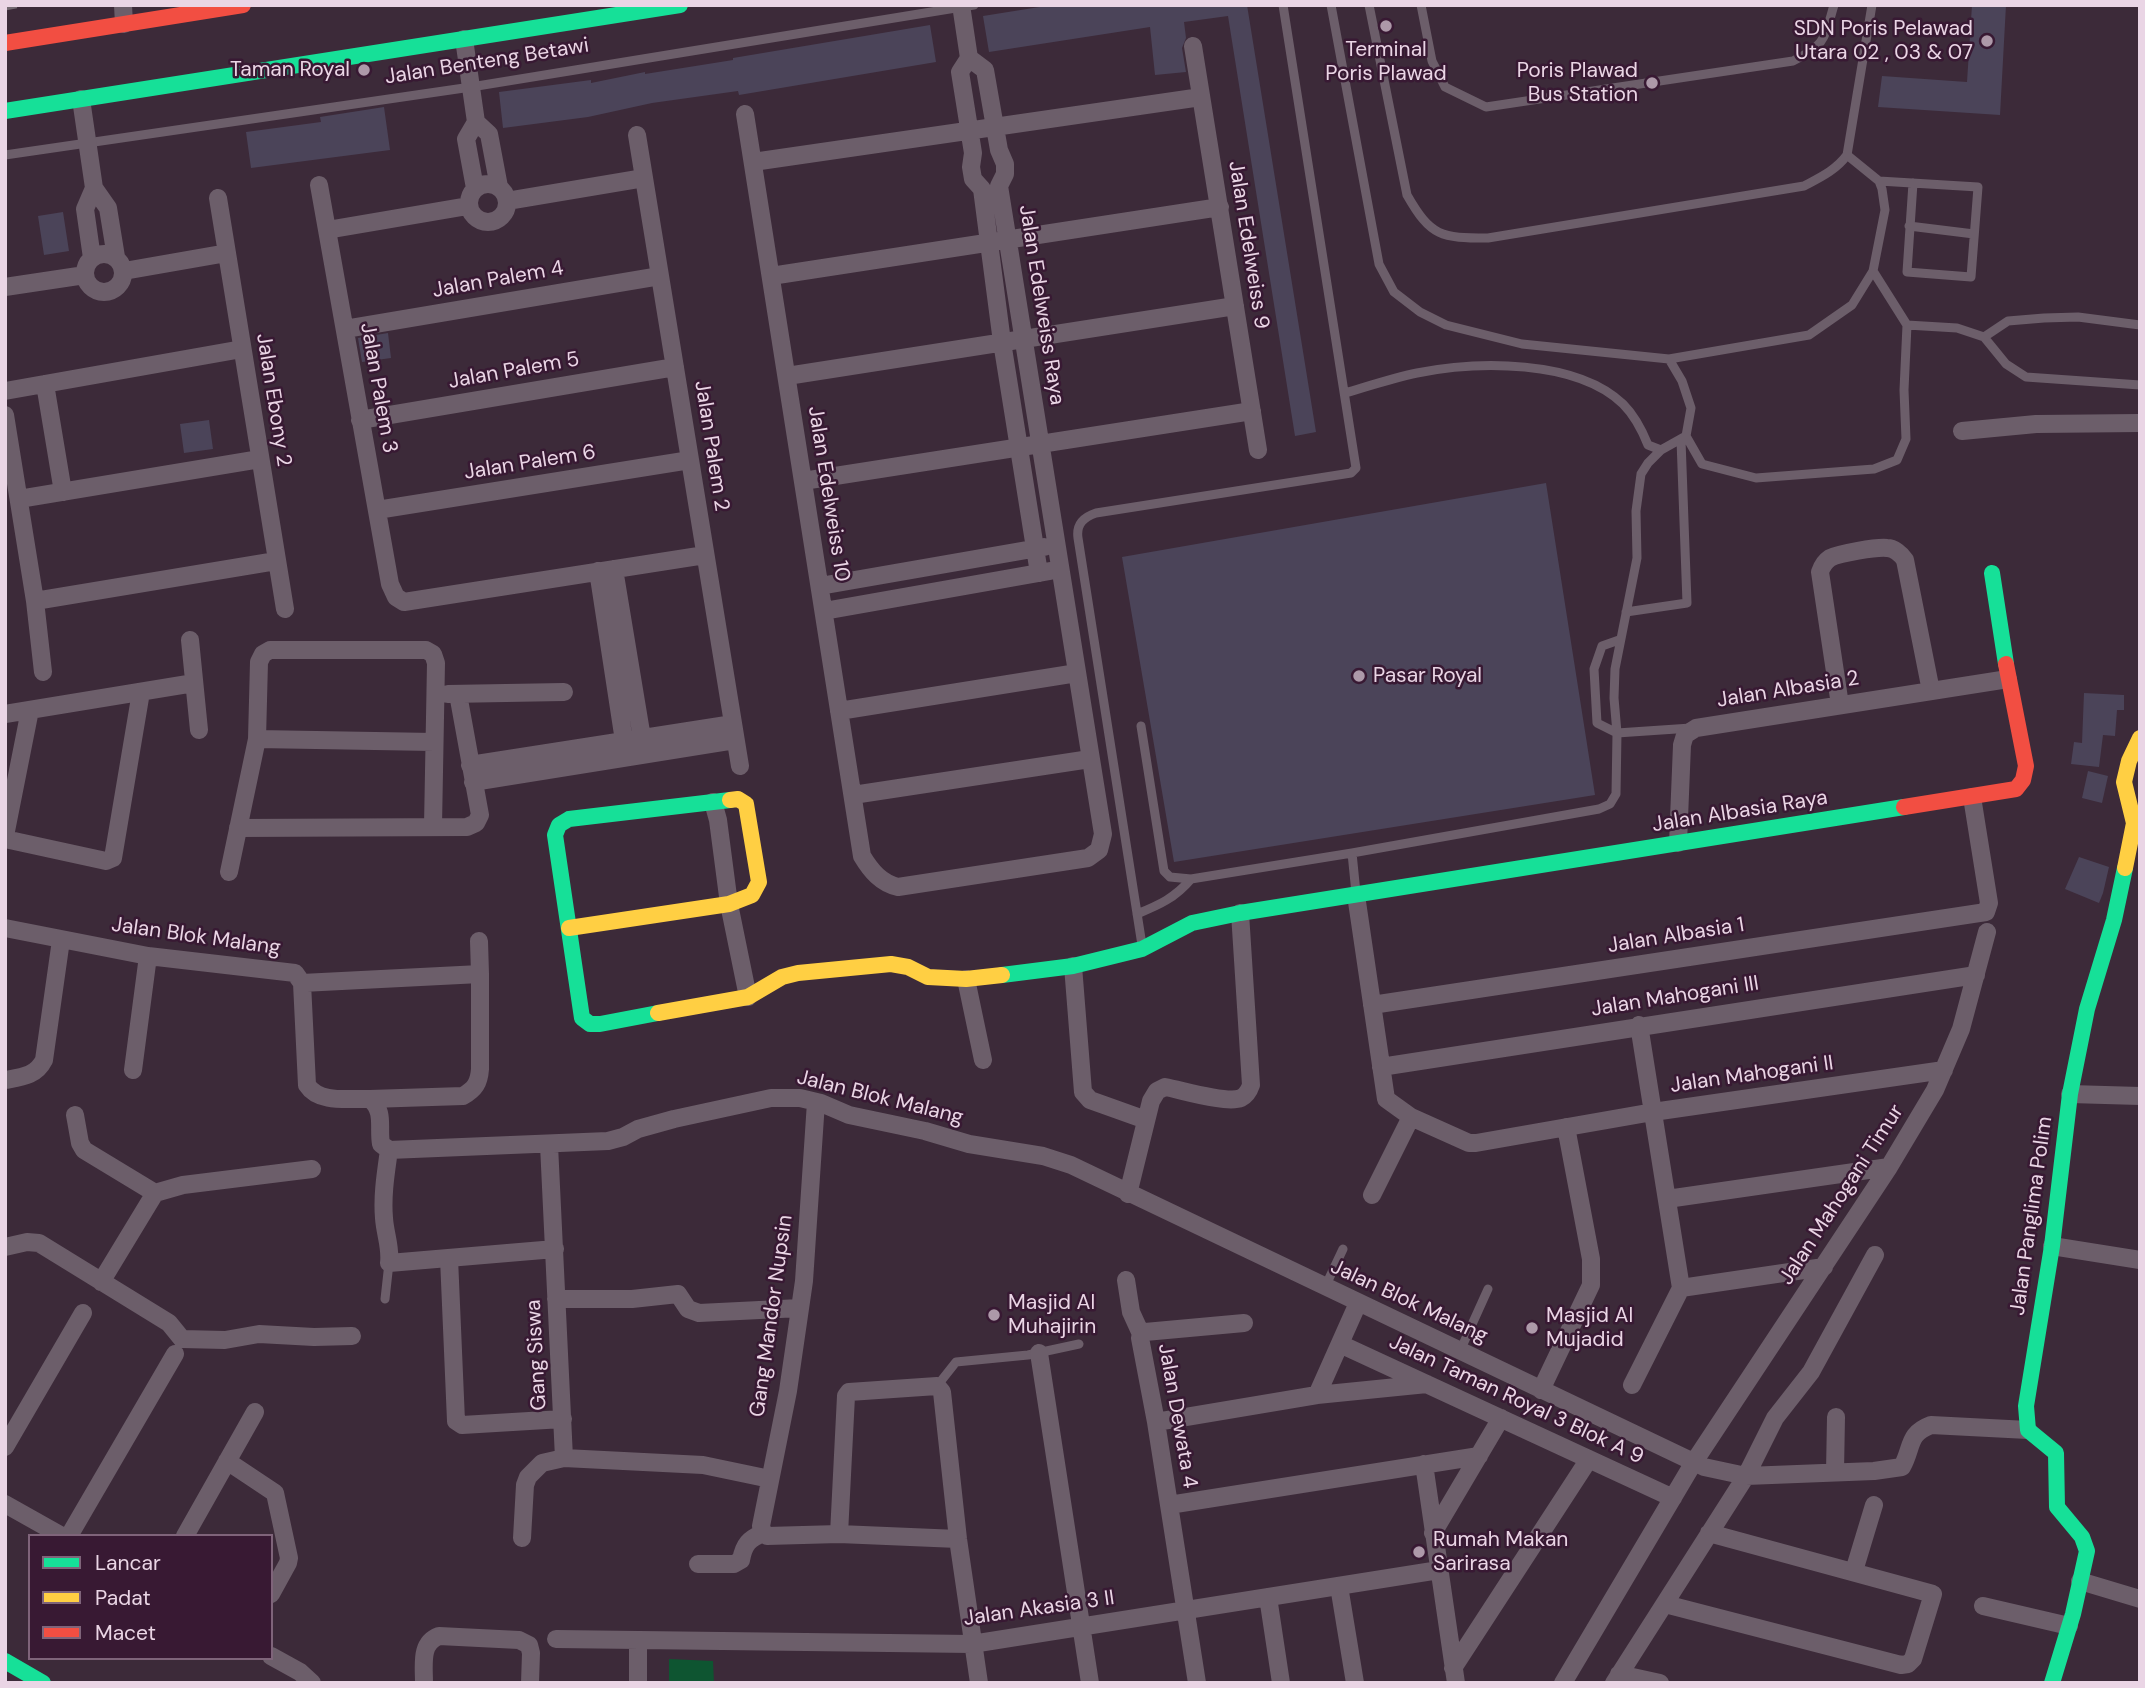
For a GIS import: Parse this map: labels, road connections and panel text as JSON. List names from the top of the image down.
{
  "streets": {
    "street": [
      "Jalan Benteng Betawi",
      "Jalan Edelweiss 9",
      "Jalan Palem 4",
      "Jalan Edelweiss Raya",
      "Jalan Palem 5",
      "Jalan Palem 3",
      "Jalan Ebony 2",
      "Jalan Palem 2",
      "Jalan Palem 6",
      "Jalan Edelweiss 10",
      "Jalan Albasia 2",
      "Jalan Albasia Raya",
      "Jalan Albasia 1",
      "Jalan Blok Malang",
      "Jalan Mahogani III",
      "Jalan Mahogani II",
      "Jalan Mahogani Timur",
      "Jalan Panglima Polim",
      "Gang Mandor Nupsin",
      "Gang Siswa",
      "Jalan Taman Royal 3 Blok A 9",
      "Jalan Dewata 4",
      "Jalan Akasia 3 II"
    ]
  },
  "crossings": [
    ["Jalan Benteng Betawi", "Jalan Edelweiss Raya"],
    ["Jalan Palem 4", "Jalan Palem 3"],
    ["Jalan Palem 4", "Jalan Palem 2"],
    ["Jalan Edelweiss Raya", "Jalan Edelweiss 10"],
    ["Jalan Palem 5", "Jalan Palem 3"],
    ["Jalan Palem 5", "Jalan Palem 2"],
    ["Jalan Palem 3", "Jalan Palem 6"],
    ["Jalan Palem 2", "Jalan Palem 6"],
    ["Jalan Albasia 2", "Jalan Albasia Raya"],
    ["Jalan Albasia Raya", "Jalan Albasia 1"],
    ["Jalan Blok Malang", "Jalan Mahogani Timur"],
    ["Jalan Blok Malang", "Jalan Panglima Polim"],
    ["Jalan Blok Malang", "Gang Mandor Nupsin"],
    ["Jalan Blok Malang", "Gang Siswa"],
    ["Jalan Mahogani III", "Jalan Mahogani Timur"],
    ["Jalan Mahogani II", "Jalan Mahogani Timur"],
    ["Jalan Mahogani Timur", "Jalan Taman Royal 3 Blok A 9"],
    ["Jalan Dewata 4", "Jalan Akasia 3 II"]
  ],
  "places": [
    "Terminal Poris Plawad",
    "SDN Poris Pelawad Utara 02 , 03 & 07",
    "Taman Royal",
    "Poris Plawad Bus Station",
    "Pasar Royal",
    "Masjid Al Muhajirin",
    "Masjid Al Mujadid",
    "Rumah Makan Sarirasa"
  ],
  "legend": ["Lancar", "Padat", "Macet"]
}
